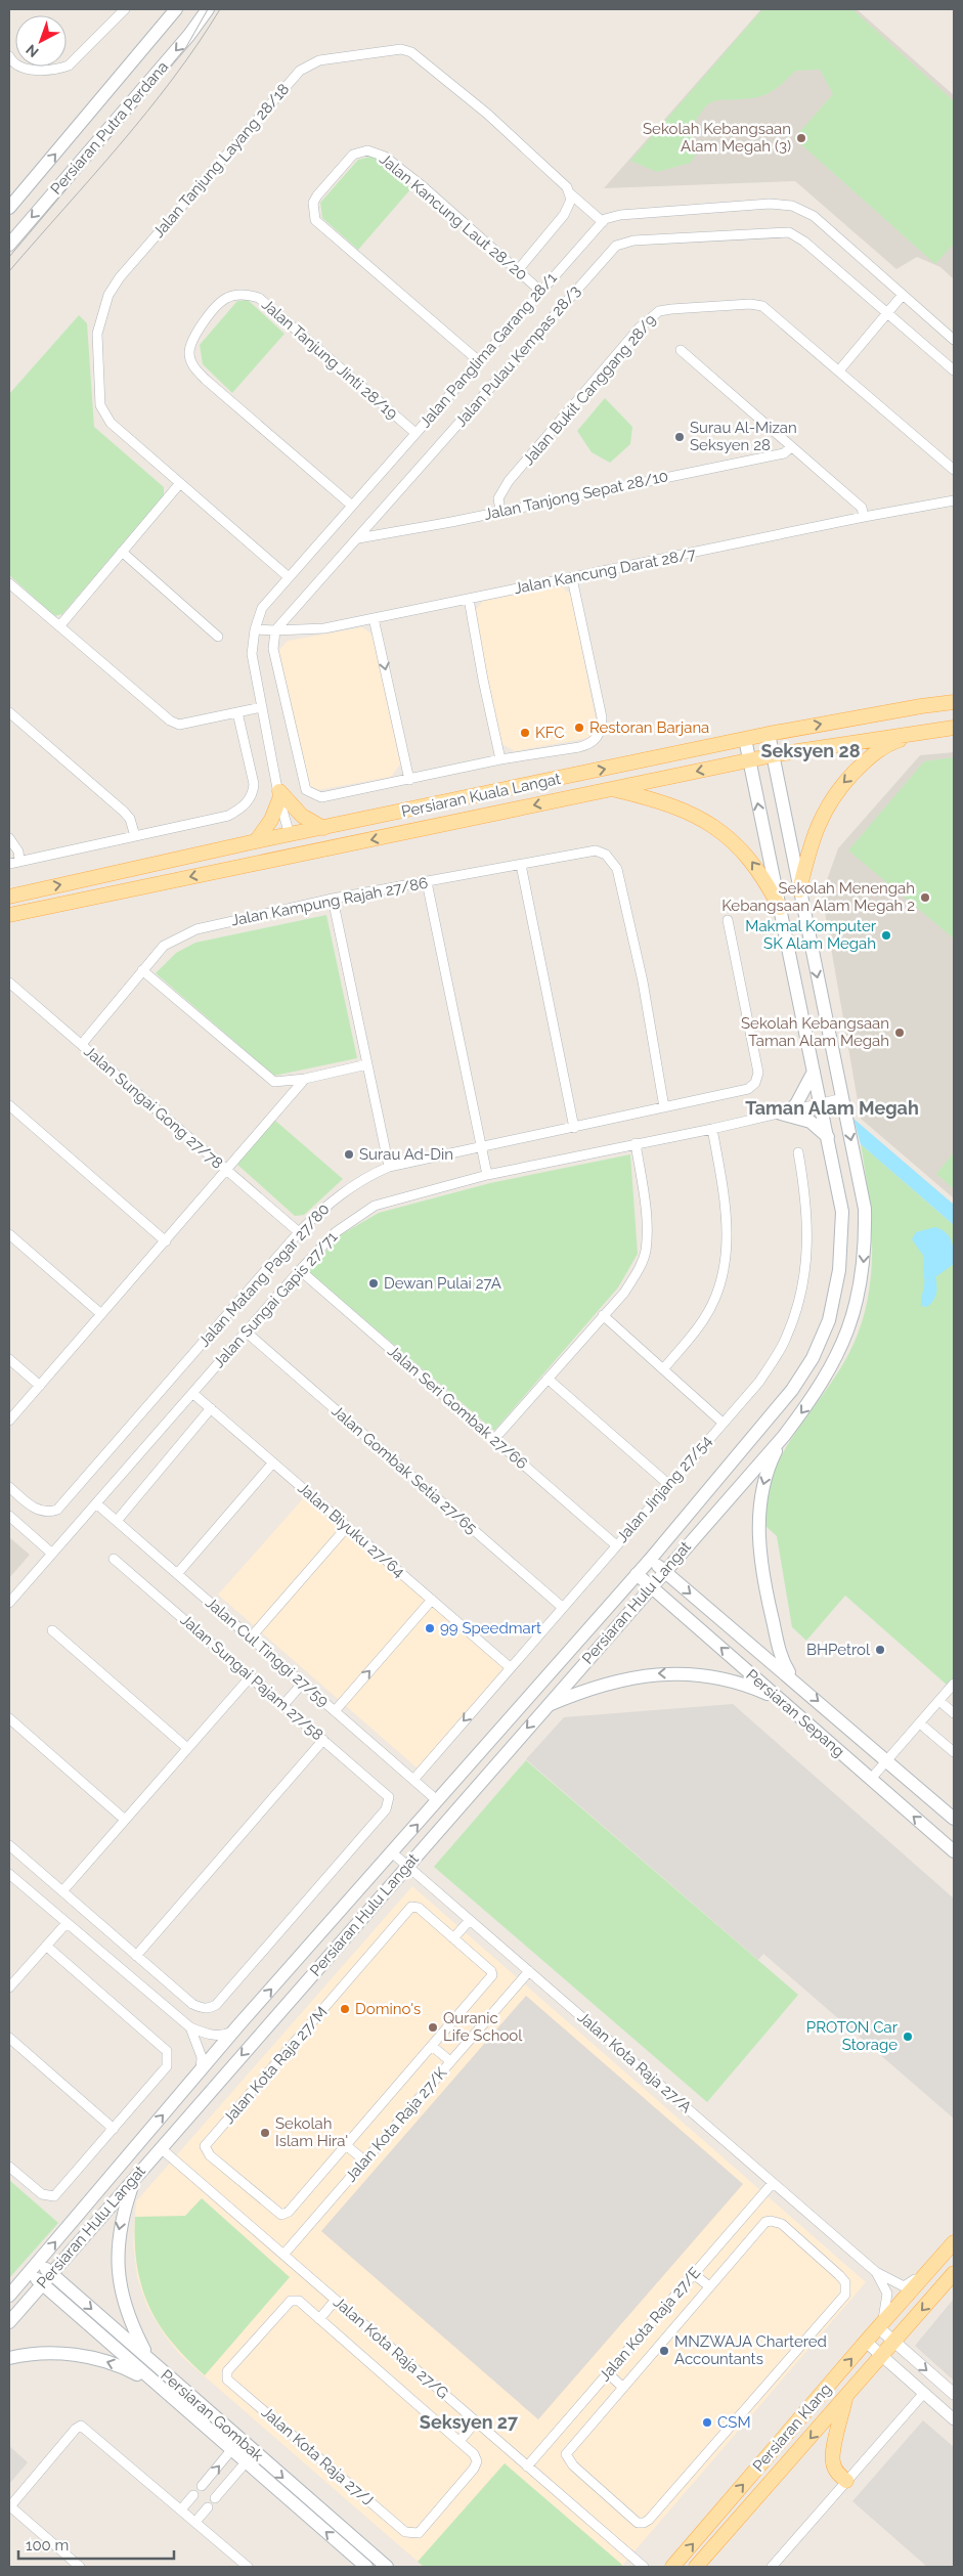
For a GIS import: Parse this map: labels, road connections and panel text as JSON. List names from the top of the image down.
{
  "streets": {
    "main road": [
      "Persiaran Putra Perdana",
      "Persiaran Kuala Langat",
      "Persiaran Hulu Langat",
      "Persiaran Sepang",
      "Persiaran Gombak",
      "Persiaran Klang"
    ],
    "street": [
      "Jalan Tanjung Layang 28/18",
      "Jalan Kancung Laut 28/20",
      "Jalan Panglima Garang 28/1",
      "Jalan Pulau Kempas 28/3",
      "Jalan Tanjung Jinti 28/19",
      "Jalan Bukit Canggang 28/9",
      "Jalan Tanjong Sepat 28/10",
      "Jalan Kancung Darat 28/7",
      "Jalan Kampung Rajah 27/86",
      "Jalan Sungai Gong 27/78",
      "Jalan Matang Pagar 27/80",
      "Jalan Sungai Gapis 27/71",
      "Jalan Seri Gombak 27/66",
      "Jalan Gombak Setia 27/65",
      "Jalan Jinjang 27/54",
      "Jalan Biyuku 27/64",
      "Jalan Cul Tinggi 27/59",
      "Jalan Sungai Pajam 27/58",
      "Jalan Kota Raja 27/A",
      "Jalan Kota Raja 27/M",
      "Jalan Kota Raja 27/K",
      "Jalan Kota Raja 27/E",
      "Jalan Kota Raja 27/G",
      "Jalan Kota Raja 27/J"
    ]
  },
  "crossings": [
    ["Jalan Tanjung Layang 28/18", "Jalan Panglima Garang 28/1"],
    ["Jalan Kancung Laut 28/20", "Jalan Panglima Garang 28/1"],
    ["Jalan Panglima Garang 28/1", "Jalan Tanjung Jinti 28/19"],
    ["Jalan Panglima Garang 28/1", "Jalan Kancung Darat 28/7"],
    ["Jalan Panglima Garang 28/1", "Persiaran Kuala Langat"],
    ["Jalan Pulau Kempas 28/3", "Jalan Tanjong Sepat 28/10"],
    ["Jalan Pulau Kempas 28/3", "Jalan Kancung Darat 28/7"],
    ["Jalan Bukit Canggang 28/9", "Jalan Tanjong Sepat 28/10"],
    ["Persiaran Kuala Langat", "Persiaran Hulu Langat"],
    ["Jalan Kampung Rajah 27/86", "Jalan Sungai Gong 27/78"],
    ["Jalan Kampung Rajah 27/86", "Jalan Matang Pagar 27/80"],
    ["Jalan Sungai Gong 27/78", "Jalan Matang Pagar 27/80"],
    ["Jalan Sungai Gapis 27/71", "Jalan Seri Gombak 27/66"],
    ["Jalan Sungai Gapis 27/71", "Jalan Gombak Setia 27/65"],
    ["Jalan Sungai Gapis 27/71", "Jalan Biyuku 27/64"],
    ["Jalan Sungai Gapis 27/71", "Persiaran Hulu Langat"],
    ["Jalan Sungai Gapis 27/71", "Jalan Cul Tinggi 27/59"],
    ["Jalan Seri Gombak 27/66", "Jalan Jinjang 27/54"],
    ["Jalan Gombak Setia 27/65", "Jalan Jinjang 27/54"],
    ["Jalan Jinjang 27/54", "Jalan Biyuku 27/64"],
    ["Jalan Jinjang 27/54", "Jalan Cul Tinggi 27/59"],
    ["Persiaran Hulu Langat", "Jalan Cul Tinggi 27/59"],
    ["Persiaran Hulu Langat", "Persiaran Sepang"],
    ["Persiaran Hulu Langat", "Jalan Kota Raja 27/A"],
    ["Persiaran Hulu Langat", "Jalan Kota Raja 27/G"],
    ["Persiaran Hulu Langat", "Persiaran Gombak"],
    ["Jalan Kota Raja 27/A", "Jalan Kota Raja 27/K"],
    ["Jalan Kota Raja 27/A", "Jalan Kota Raja 27/E"],
    ["Jalan Kota Raja 27/A", "Persiaran Klang"],
    ["Jalan Kota Raja 27/K", "Jalan Kota Raja 27/G"],
    ["Jalan Kota Raja 27/E", "Jalan Kota Raja 27/G"]
  ],
  "districts": ["Seksyen 28", "Taman Alam Megah", "Seksyen 27"],
  "places": [
    "Sekolah Kebangsaan Alam Megah (3)",
    "Surau Al-Mizan Seksyen 28",
    "Restoran Barjana",
    "KFC",
    "Sekolah Menengah Kebangsaan Alam Megah 2",
    "Makmal Komputer SK Alam Megah",
    "Sekolah Kebangsaan Taman Alam Megah",
    "Surau Ad-Din",
    "Dewan Pulai 27A",
    "99 Speedmart",
    "BHPetrol",
    "Domino's",
    "Quranic Life School",
    "PROTON Car Storage",
    "Sekolah Islam Hira'",
    "MNZWAJA Chartered Accountants",
    "CSM"
  ],
  "scale_bar": "100 m",
  "north": "bottom left"
}
